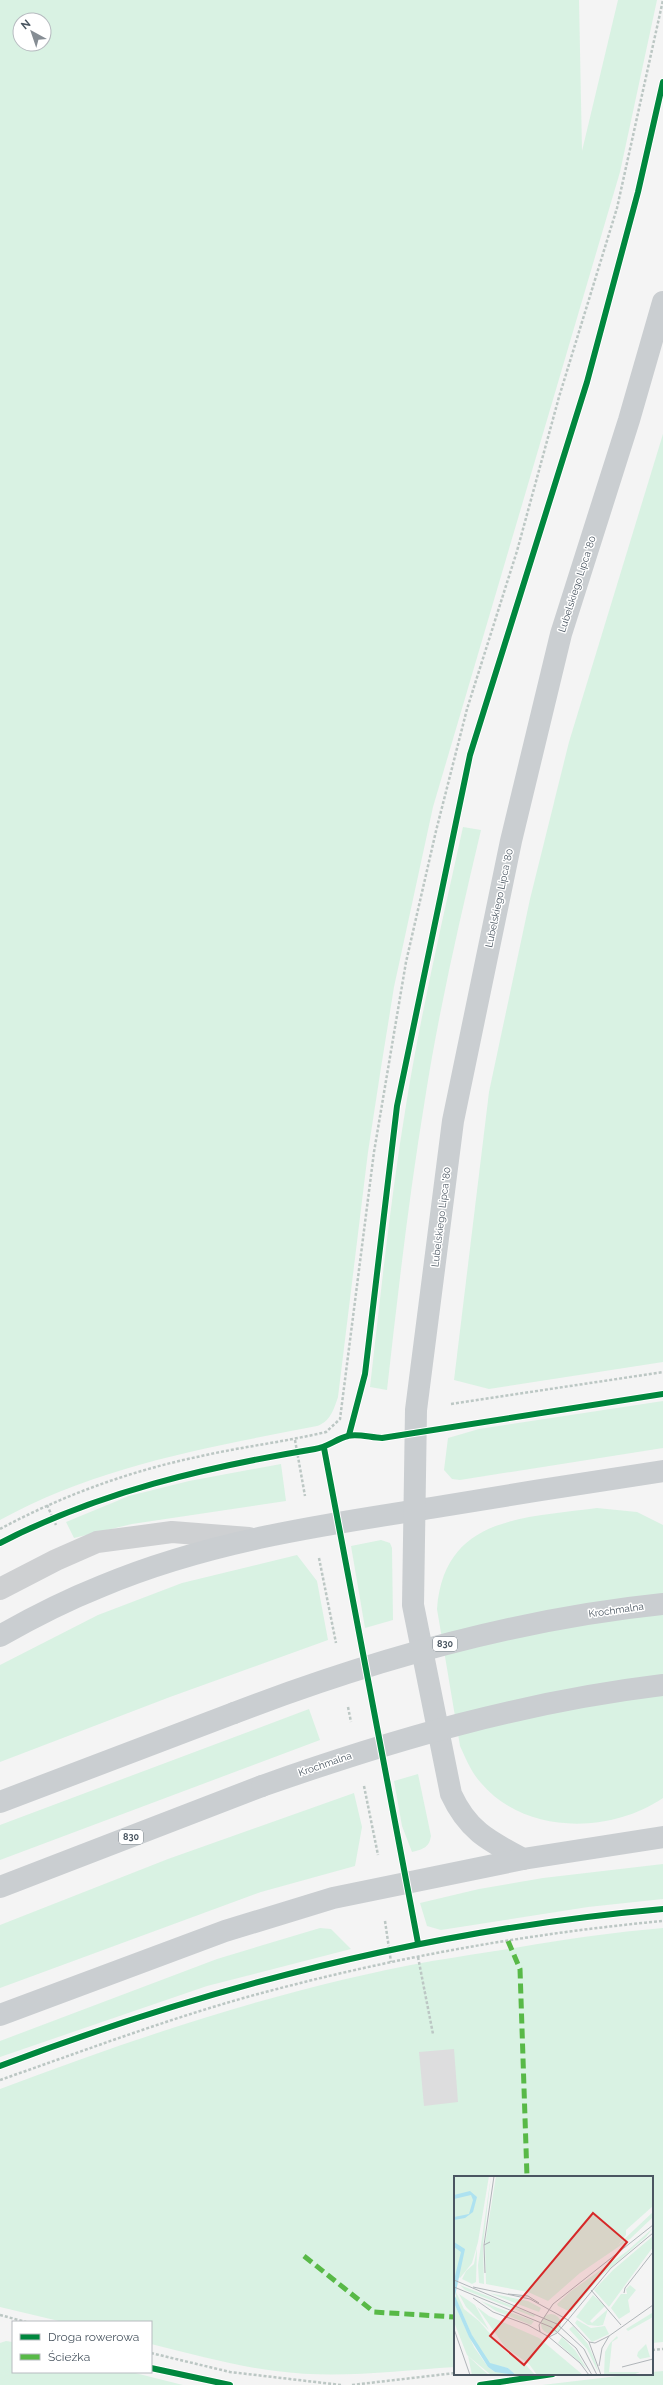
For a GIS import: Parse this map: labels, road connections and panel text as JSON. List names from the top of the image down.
{
  "streets": {
    "main road": ["Lubelskiego Lipca '80", "Krochmalna", "830"]
  },
  "legend": ["Droga rowerowa", "Ścieżka"],
  "north": "top left"
}
